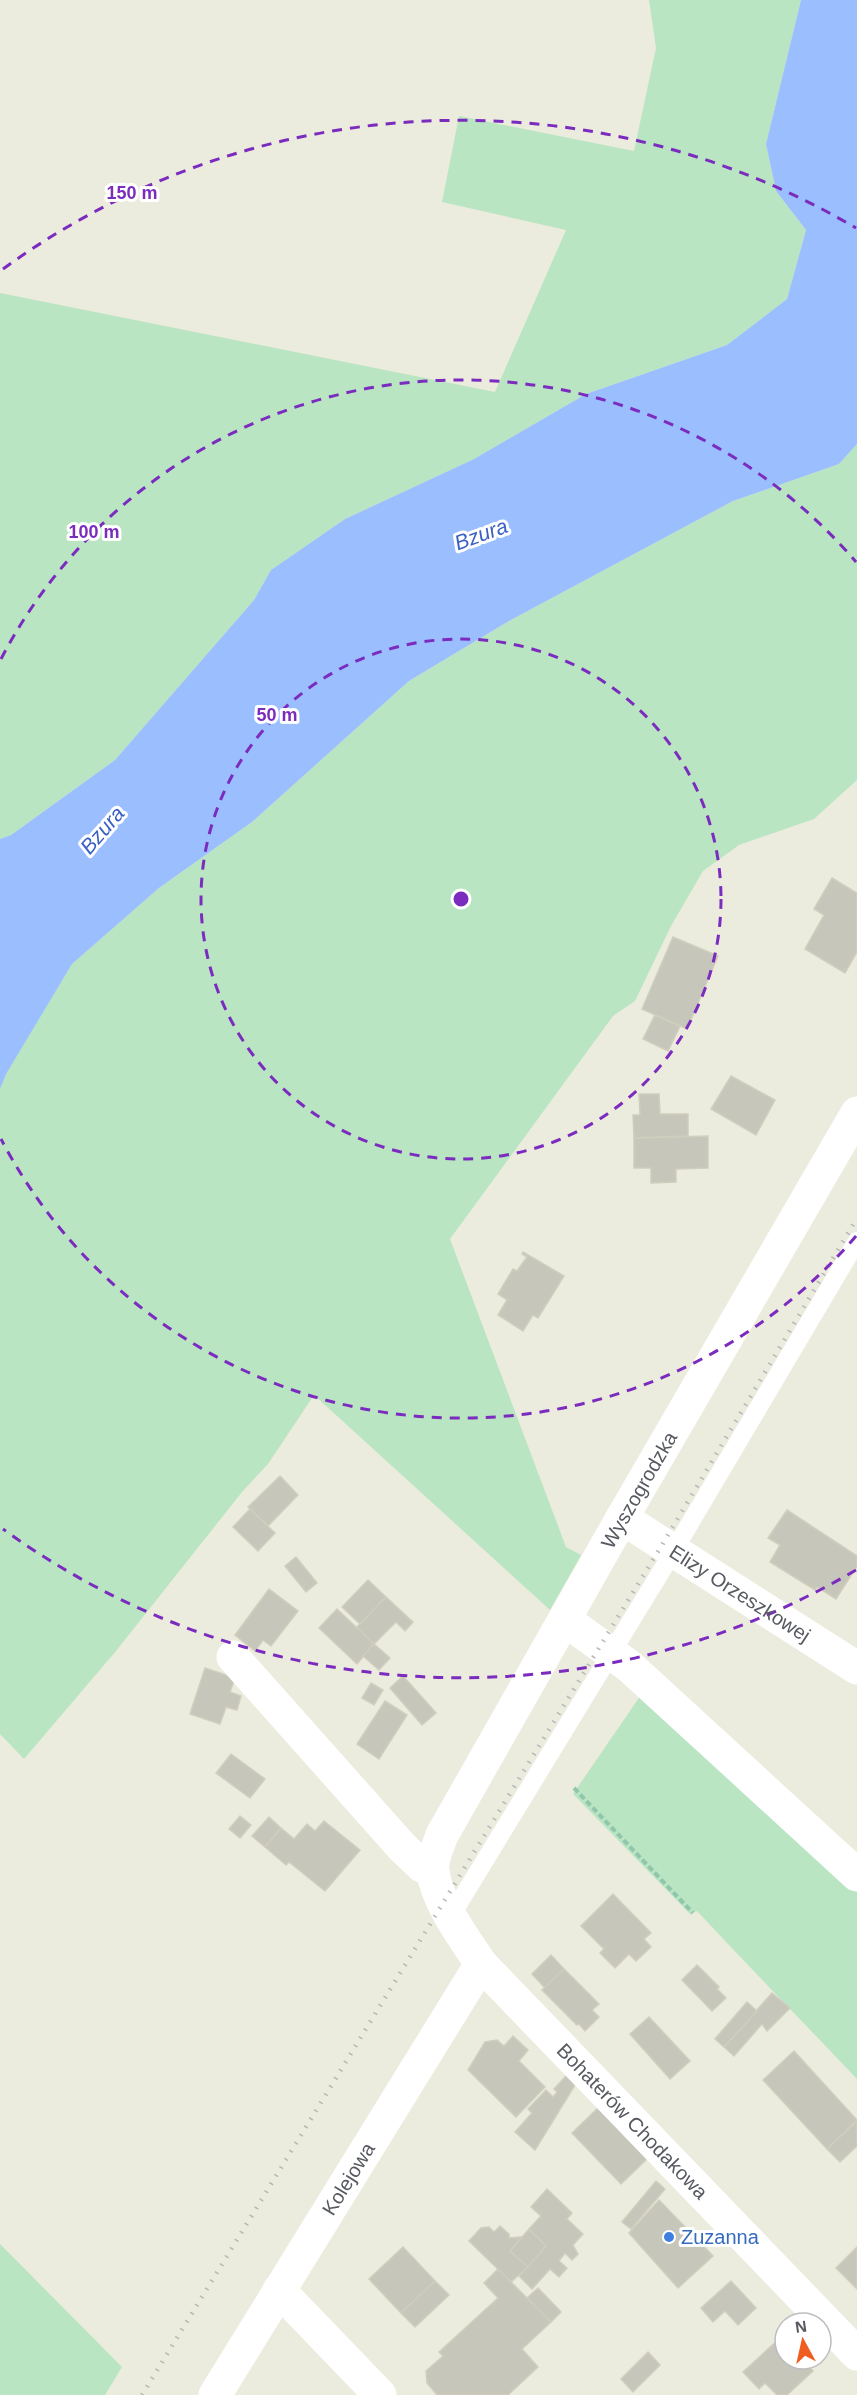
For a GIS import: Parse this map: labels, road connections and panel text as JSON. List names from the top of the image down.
{
  "streets": {
    "street": [
      "Wyszogrodzka",
      "Elizy Orzeszkowej",
      "Bohaterów Chodakowa",
      "Kolejowa"
    ]
  },
  "crossings": [
    ["Wyszogrodzka", "Elizy Orzeszkowej"],
    ["Wyszogrodzka", "Bohaterów Chodakowa"],
    ["Bohaterów Chodakowa", "Kolejowa"]
  ],
  "water": ["Bzura"],
  "places": ["Zuzanna"],
  "north": "top",
  "rings": ["150 m", "100 m", "50 m"]
}
